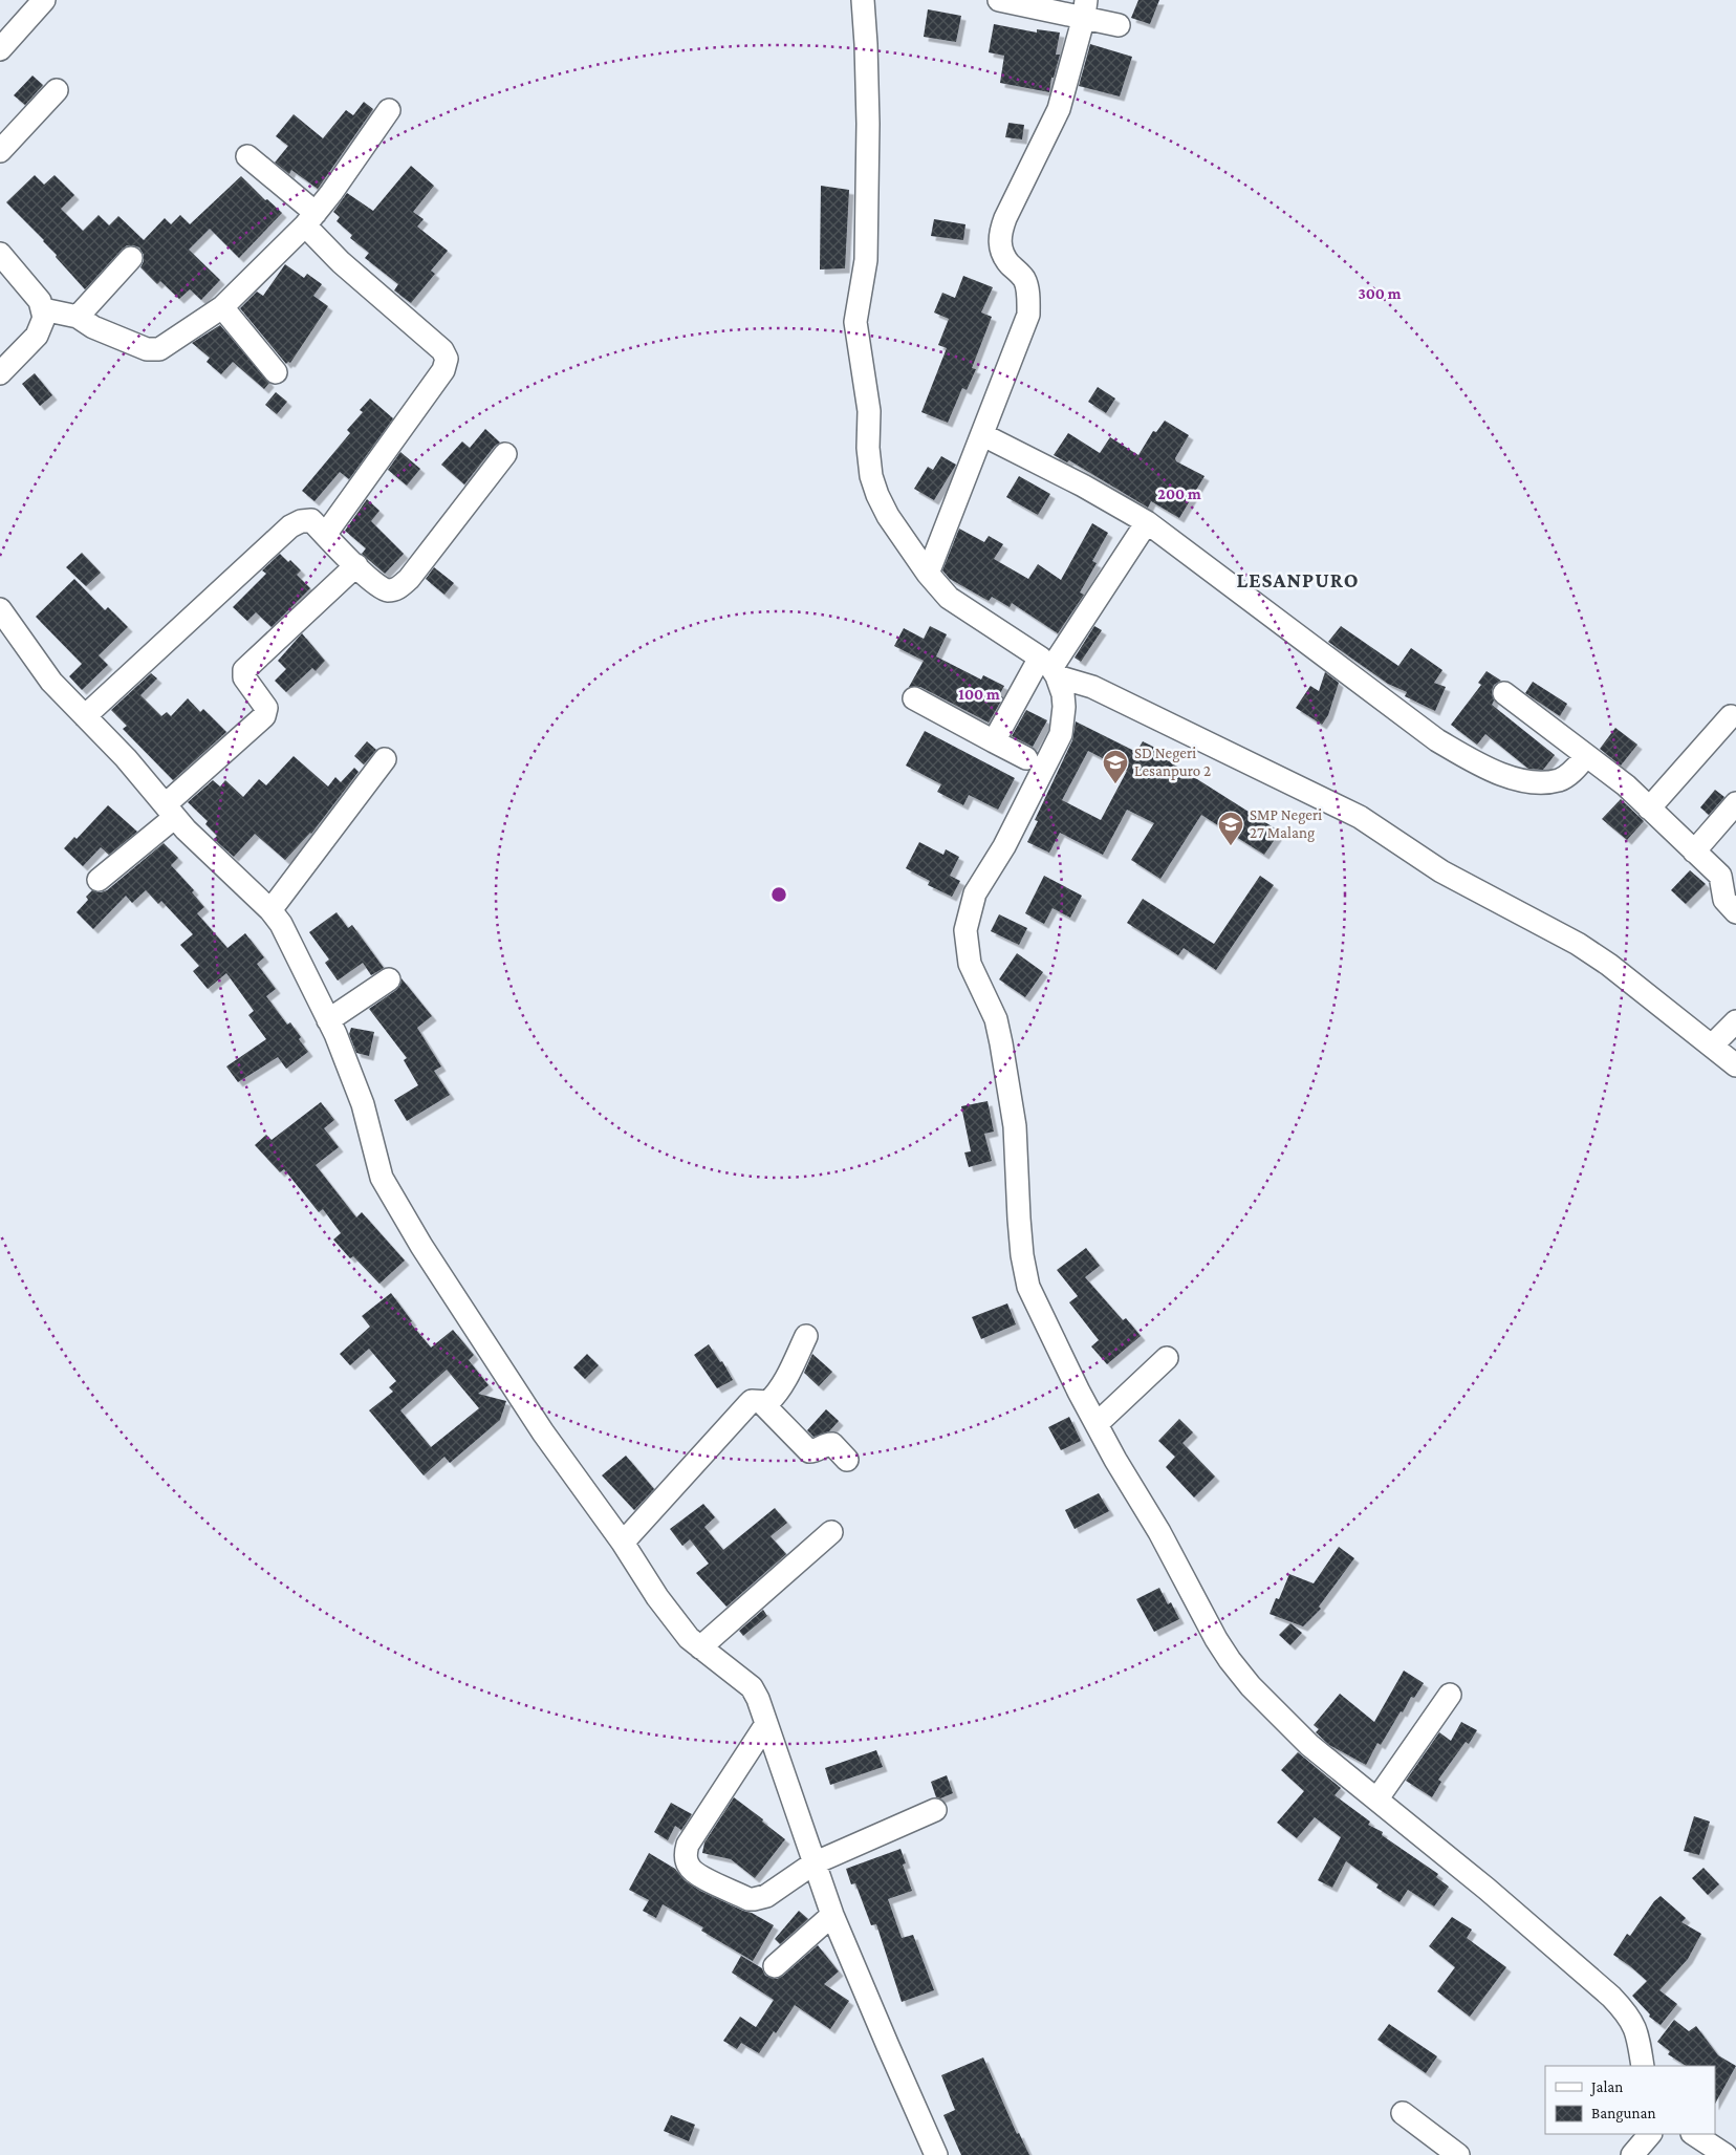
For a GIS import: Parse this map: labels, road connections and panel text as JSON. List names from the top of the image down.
{
  "districts": ["LESANPURO"],
  "places": {
    "school or university": ["SD Negeri Lesanpuro 2", "SMP Negeri 27 Malang"]
  },
  "legend": ["Jalan", "Bangunan"],
  "rings": ["300 m", "200 m", "100 m"]
}
